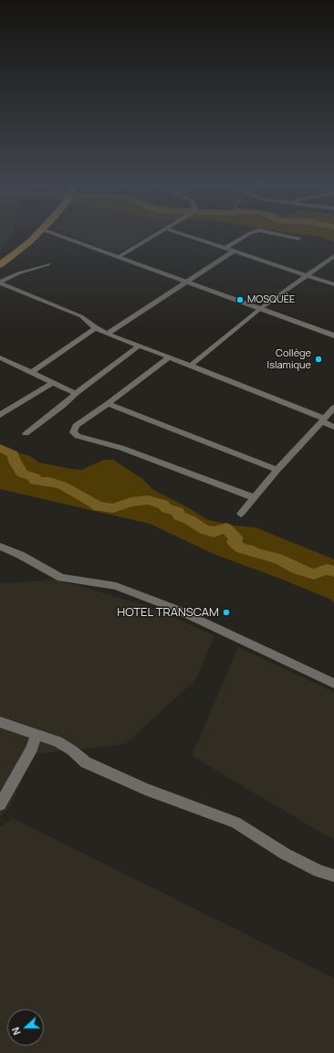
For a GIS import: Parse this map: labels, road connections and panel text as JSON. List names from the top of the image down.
{
  "places": ["MOSQUÉE", "Collège Islamique", "HOTEL TRANSCAM"],
  "north": "left"
}
